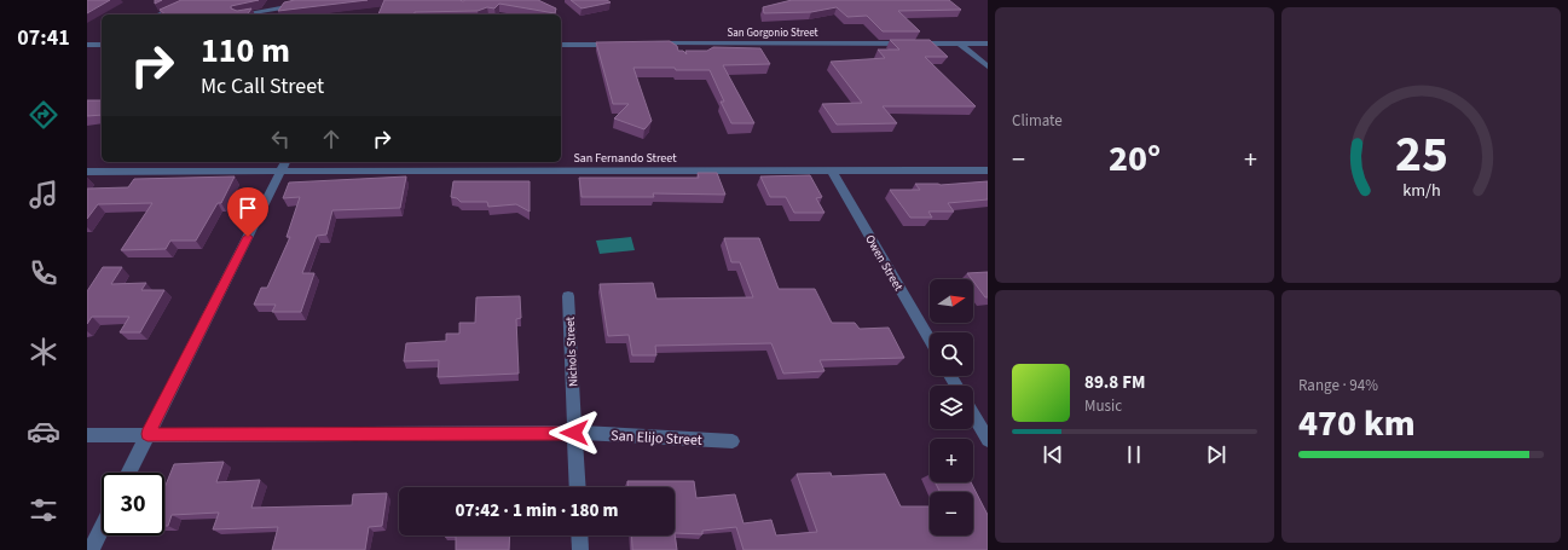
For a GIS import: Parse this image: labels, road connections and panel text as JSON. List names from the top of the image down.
{
  "streets": {
    "street": [
      "San Gorgonio Street",
      "San Fernando Street",
      "Owen Street",
      "Nichols Street",
      "San Elijo Street"
    ]
  },
  "crossings": [
    ["San Fernando Street", "Owen Street"],
    ["Nichols Street", "San Elijo Street"]
  ],
  "north": "right",
  "page": {
    "tabs": "07:41",
    "tile": [
      "Climate",
      ["Range · 94%", "470 km"]
    ],
    "turn": ["110 m", "Mc Call Street"],
    "heat": ["−", "20°", "+"],
    "map_buttons": ["+", "−"],
    "song": ["89.8 FM", "Music"],
    "limit": "30",
    "trip": "07:42 · 1 min · 180 m",
    "gauge": ["25", "km/h"]
  }
}
